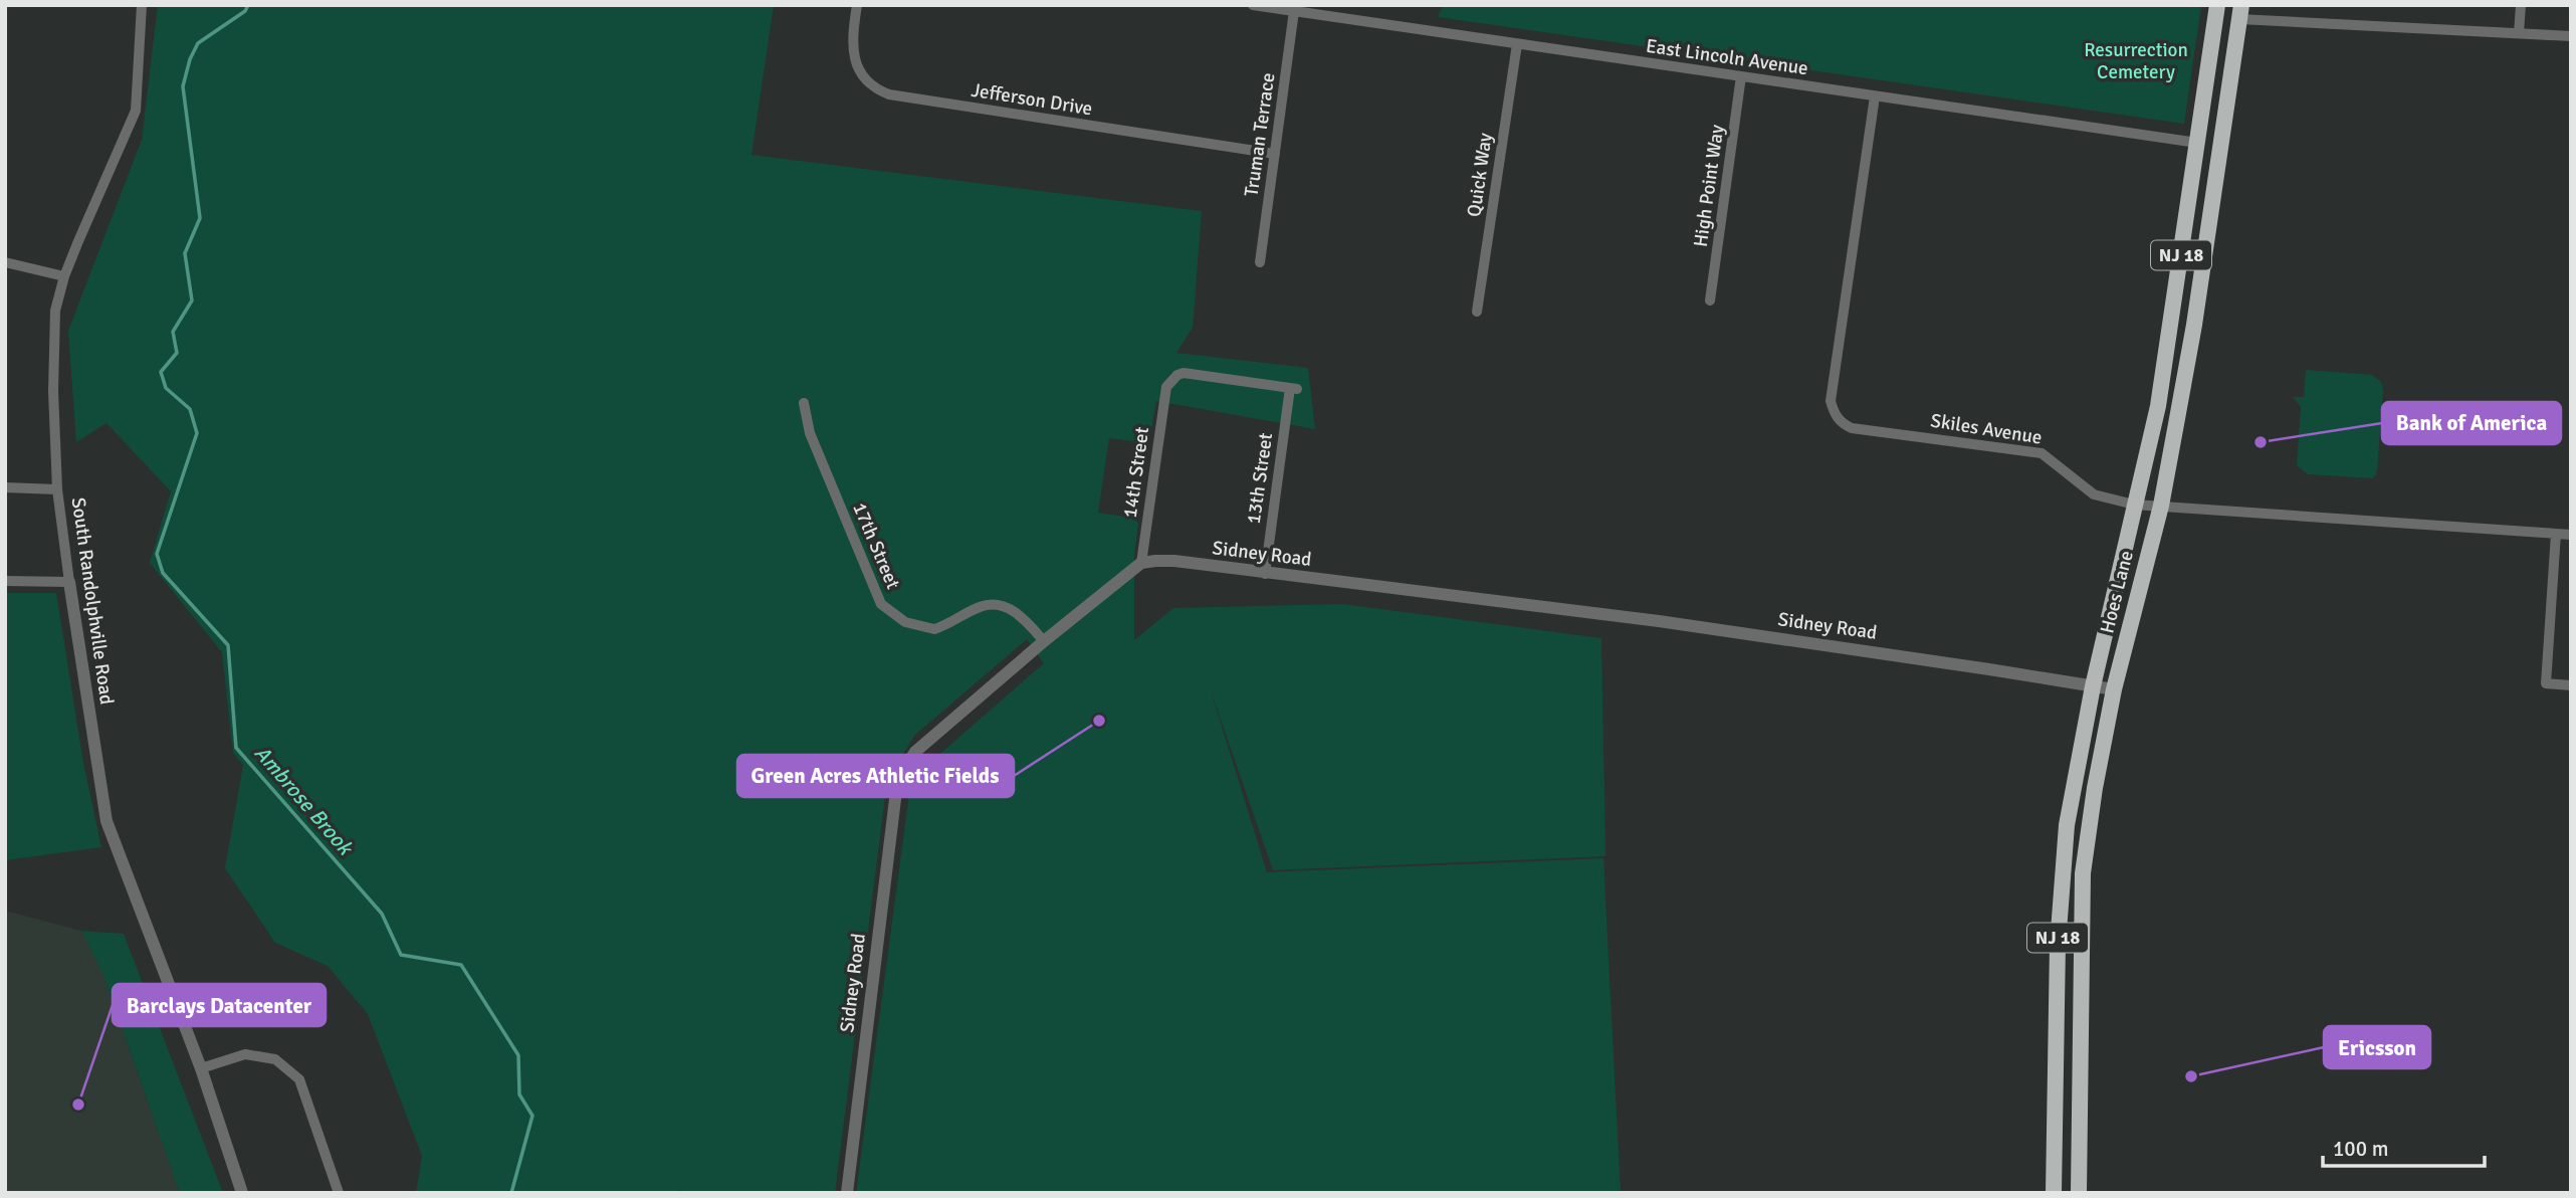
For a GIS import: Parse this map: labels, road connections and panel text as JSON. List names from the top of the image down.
{
  "streets": {
    "highway": ["NJ 18", "Hoes Lane"],
    "street": [
      "East Lincoln Avenue",
      "Jefferson Drive",
      "Truman Terrace",
      "Quick Way",
      "High Point Way",
      "Skiles Avenue",
      "14th Street",
      "13th Street",
      "17th Street",
      "Sidney Road",
      "South Randolphville Road"
    ]
  },
  "crossings": [
    ["East Lincoln Avenue", "Truman Terrace"],
    ["East Lincoln Avenue", "Quick Way"],
    ["East Lincoln Avenue", "High Point Way"],
    ["East Lincoln Avenue", "Skiles Avenue"],
    ["East Lincoln Avenue", "Hoes Lane"],
    ["Jefferson Drive", "Truman Terrace"],
    ["Skiles Avenue", "Hoes Lane"],
    ["14th Street", "13th Street"],
    ["14th Street", "Sidney Road"],
    ["13th Street", "Sidney Road"],
    ["17th Street", "Sidney Road"],
    ["Sidney Road", "Hoes Lane"]
  ],
  "water": ["Ambrose Brook"],
  "parks": ["Resurrection Cemetery"],
  "places": [
    "Bank of America",
    "Green Acres Athletic Fields",
    "Ericsson",
    "Barclays Datacenter"
  ],
  "scale_bar": "100 m"
}
